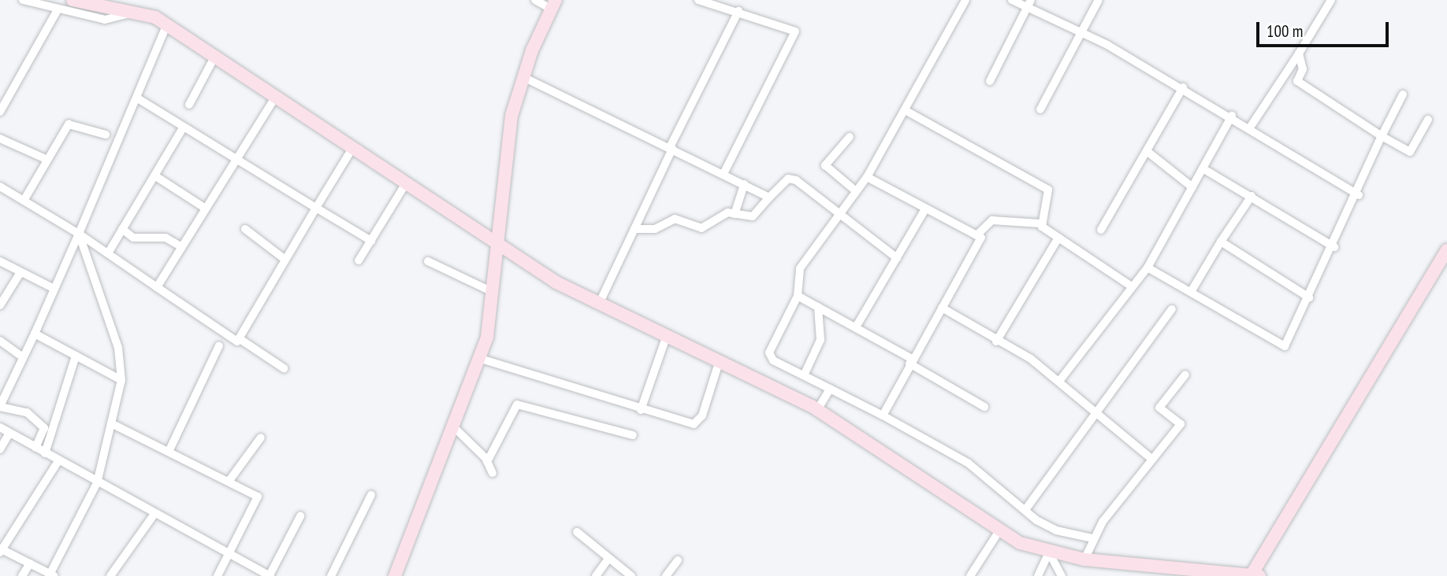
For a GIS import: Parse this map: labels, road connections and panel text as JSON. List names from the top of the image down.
{
  "scale_bar": "100 m"
}
